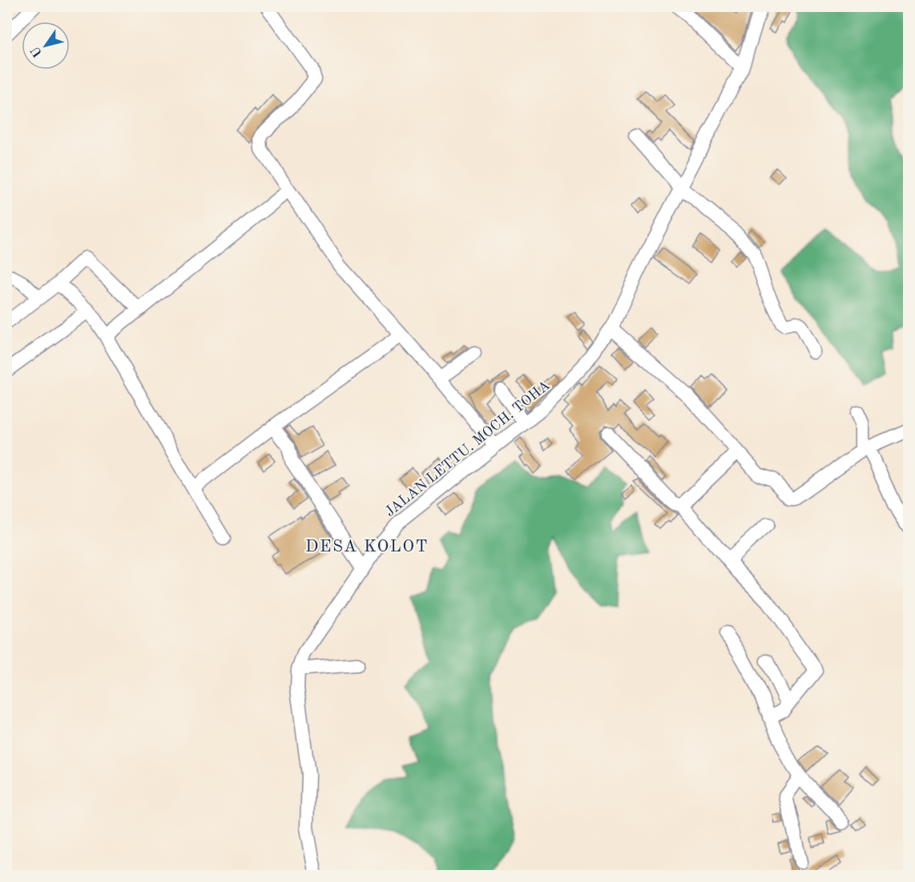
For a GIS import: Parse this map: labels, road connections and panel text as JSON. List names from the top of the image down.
{
  "streets": {
    "street": ["JALAN LETTU. MOCH. TOHA"]
  },
  "districts": ["DESA KOLOT"],
  "north": "bottom left"
}
